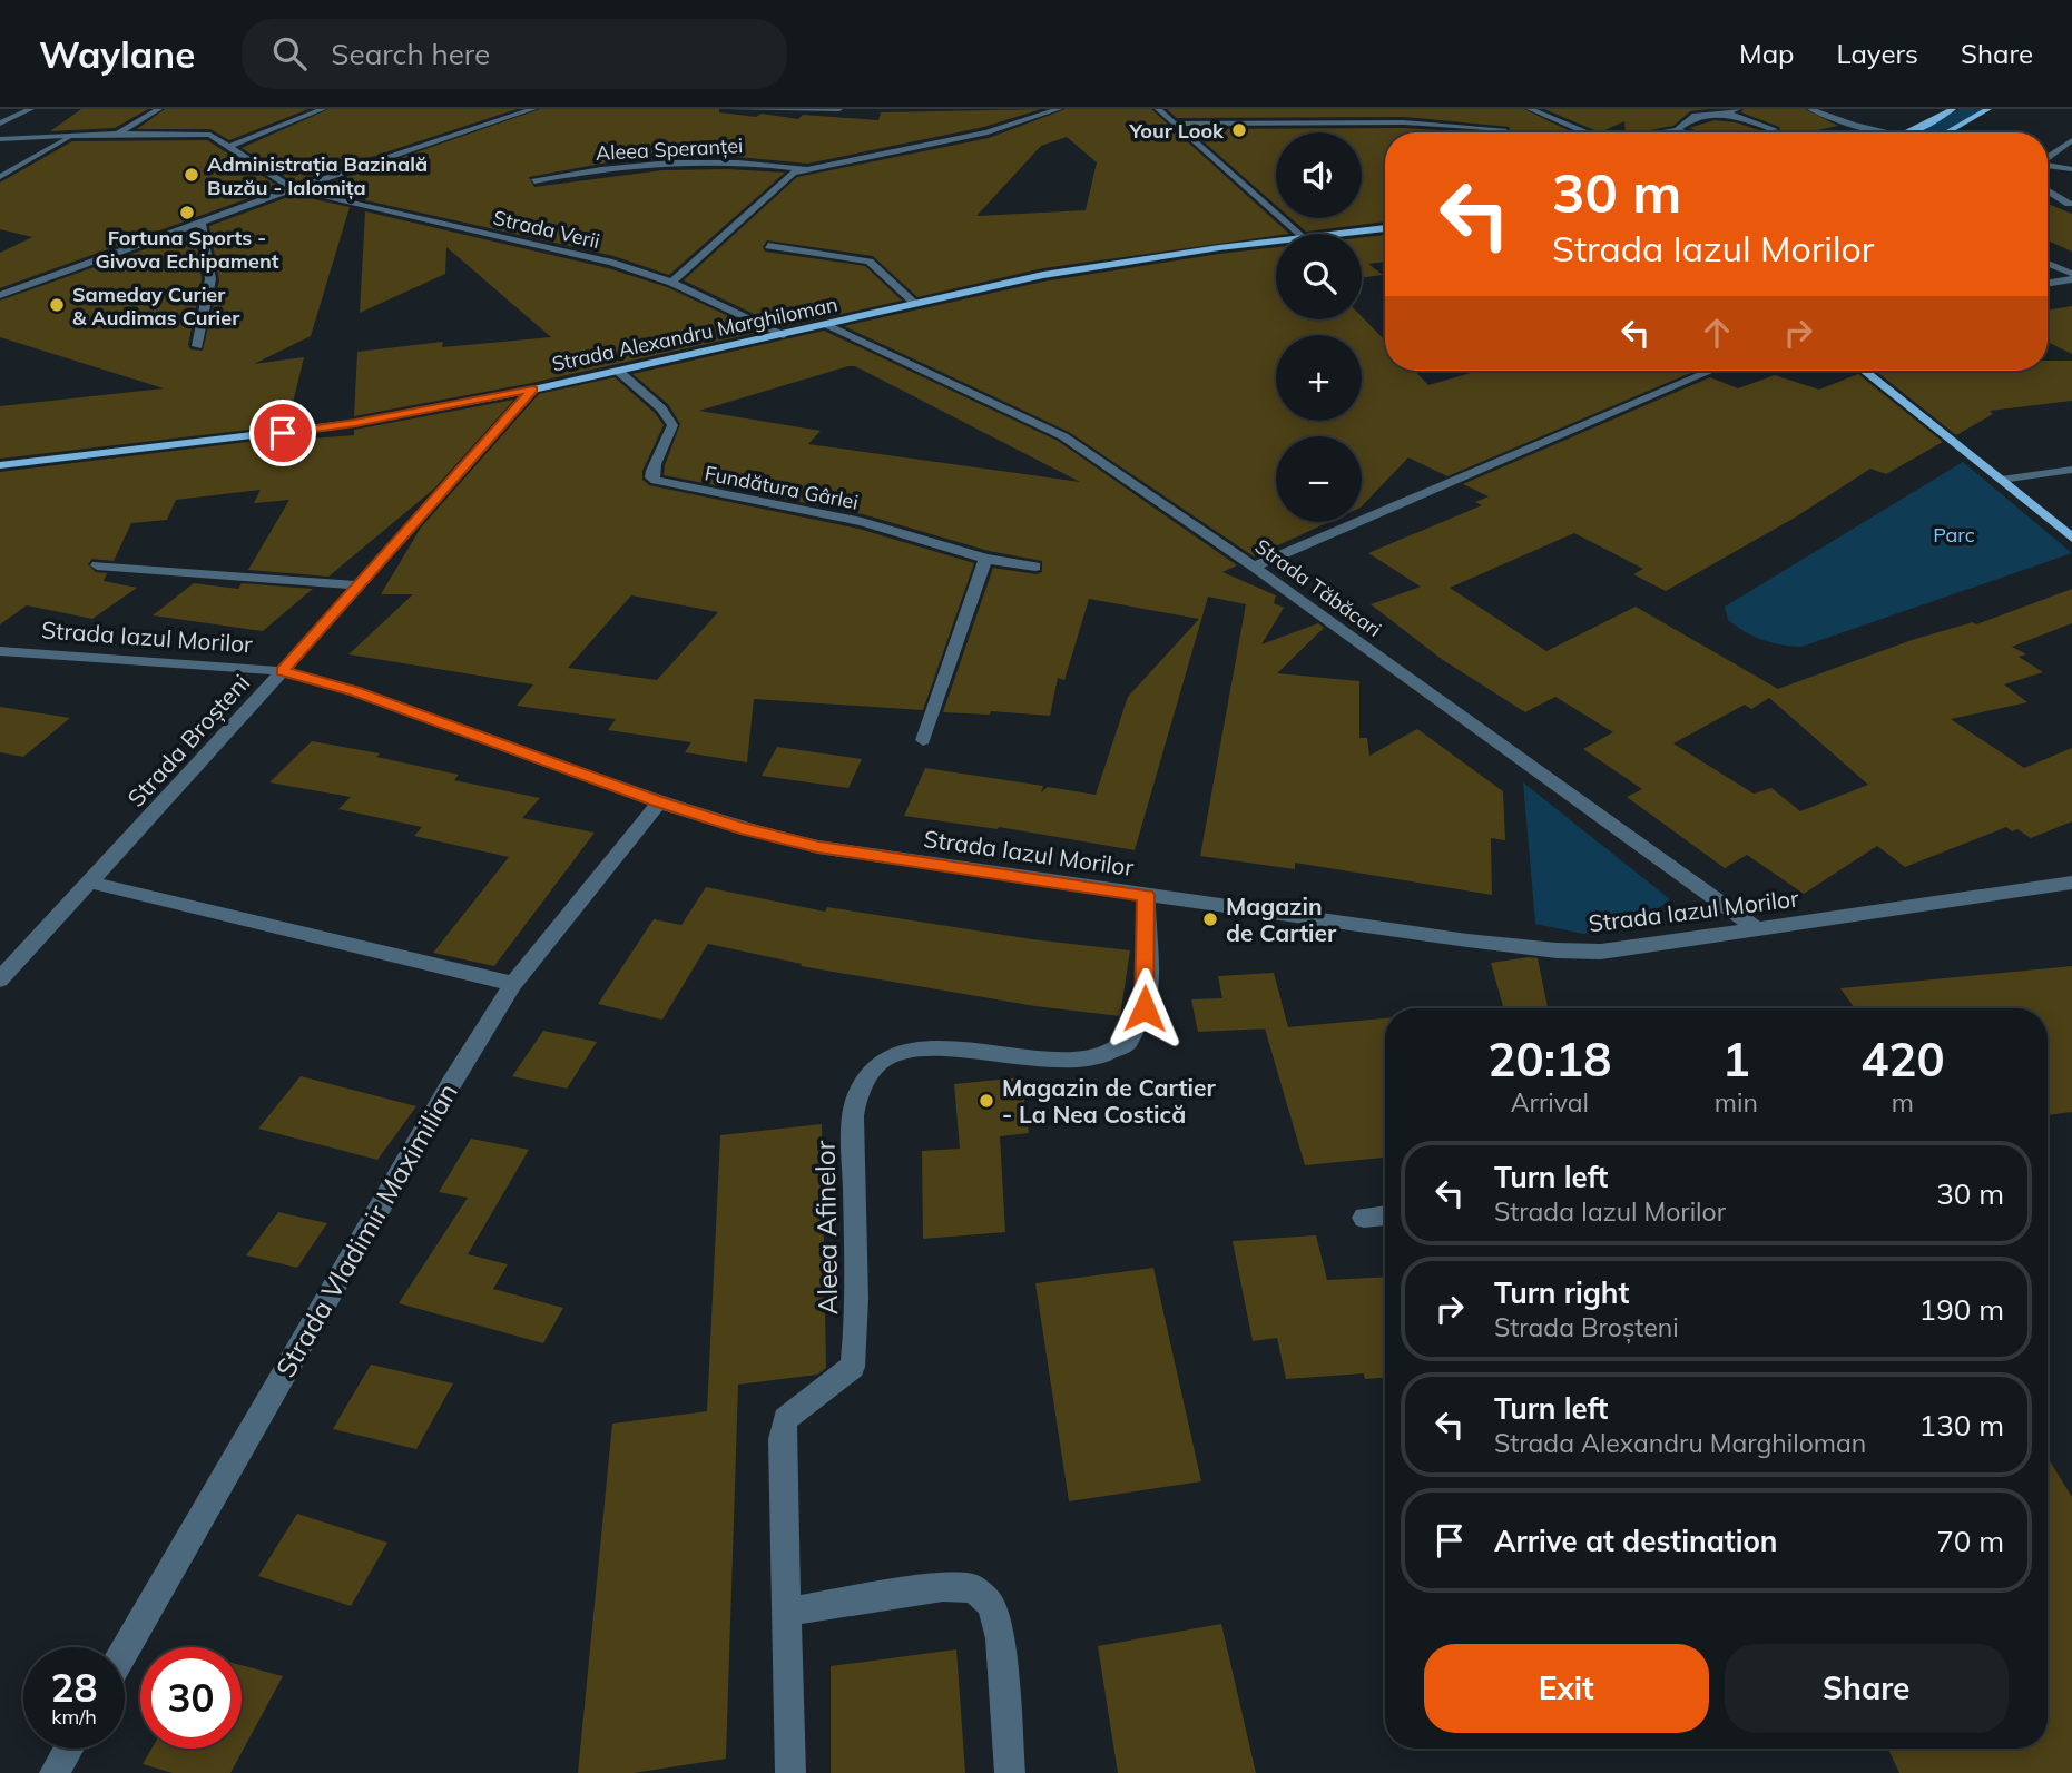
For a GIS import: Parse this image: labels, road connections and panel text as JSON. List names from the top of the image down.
{
  "streets": {
    "main road": ["Strada Alexandru Marghiloman"],
    "street": [
      "Aleea Speranței",
      "Strada Verii",
      "Fundătura Gârlei",
      "Strada Tăbăcari",
      "Strada Iazul Morilor",
      "Strada Broșteni",
      "Aleea Afinelor",
      "Strada Vladimir Maximilian"
    ]
  },
  "crossings": [
    ["Strada Verii", "Strada Alexandru Marghiloman"],
    ["Strada Alexandru Marghiloman", "Fundătura Gârlei"],
    ["Strada Alexandru Marghiloman", "Strada Tăbăcari"],
    ["Strada Alexandru Marghiloman", "Strada Broșteni"],
    ["Strada Tăbăcari", "Strada Iazul Morilor"],
    ["Strada Iazul Morilor", "Strada Broșteni"],
    ["Strada Iazul Morilor", "Aleea Afinelor"],
    ["Strada Iazul Morilor", "Strada Vladimir Maximilian"]
  ],
  "parks": ["Parc"],
  "places": [
    "Your Look",
    "Administrația Bazinală Buzău - Ialomița",
    "Fortuna Sports - Givova Echipament",
    "Sameday Curier & Audimas Curier",
    "Magazin de Cartier",
    "Magazin de Cartier - La Nea Costică"
  ],
  "page": {
    "header": "Waylane",
    "search": "Search here",
    "nav": ["Map", "Layers", "Share"],
    "map_buttons": ["+", "−"],
    "turn": ["30 m", "Strada Iazul Morilor"],
    "eta": [
      "20:18",
      "Arrival",
      "1",
      "min",
      "420",
      "m"
    ],
    "list": [
      {
        "name": "Turn left",
        "note": "Strada Iazul Morilor",
        "value": "30 m"
      },
      {
        "name": "Turn right",
        "note": "Strada Broșteni",
        "value": "190 m"
      },
      {
        "name": "Turn left",
        "note": "Strada Alexandru Marghiloman",
        "value": "130 m"
      },
      {
        "name": "Arrive at destination",
        "value": "70 m"
      }
    ],
    "buttons": ["Exit", "Share"],
    "speed": "28 km/h",
    "limit": "30"
  }
}
